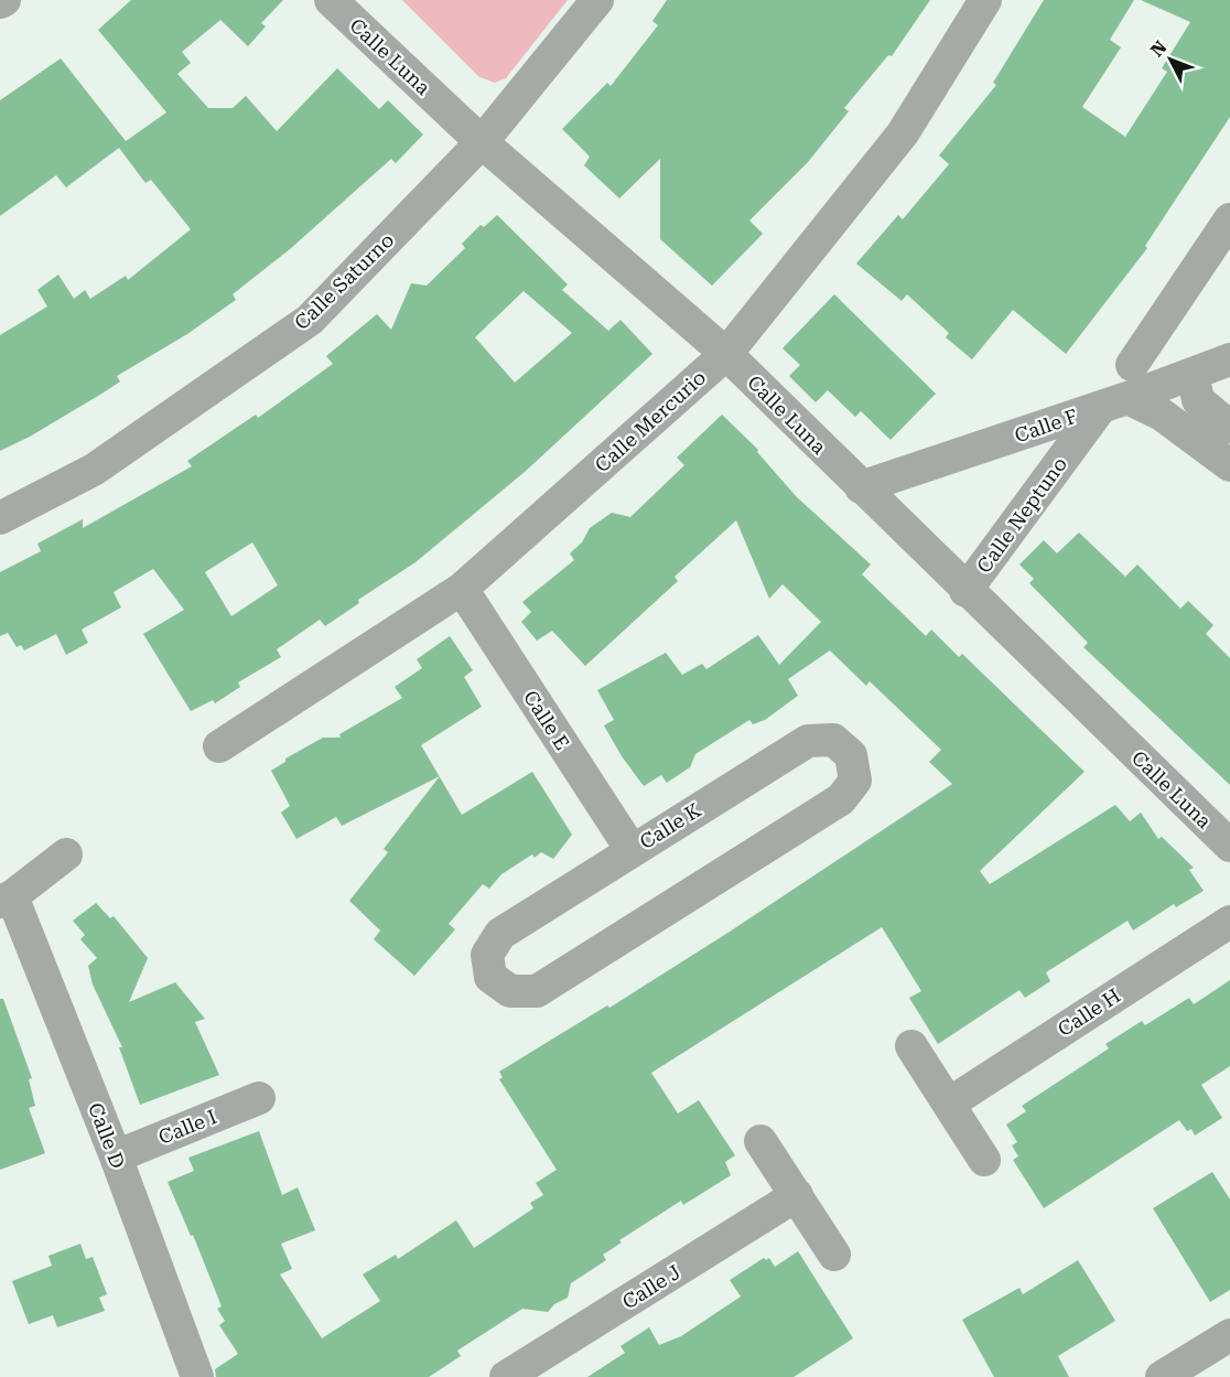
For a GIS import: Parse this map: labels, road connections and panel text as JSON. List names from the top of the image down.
{
  "streets": {
    "street": [
      "Calle Luna",
      "Calle Saturno",
      "Calle Mercurio",
      "Calle F",
      "Calle Neptuno",
      "Calle E",
      "Calle K",
      "Calle H",
      "Calle I",
      "Calle D",
      "Calle J"
    ]
  },
  "crossings": [
    ["Calle Luna", "Calle Saturno"],
    ["Calle Luna", "Calle Mercurio"],
    ["Calle Luna", "Calle F"],
    ["Calle Luna", "Calle Neptuno"],
    ["Calle Mercurio", "Calle E"],
    ["Calle F", "Calle Neptuno"],
    ["Calle E", "Calle K"],
    ["Calle I", "Calle D"]
  ],
  "north": "top left"
}
